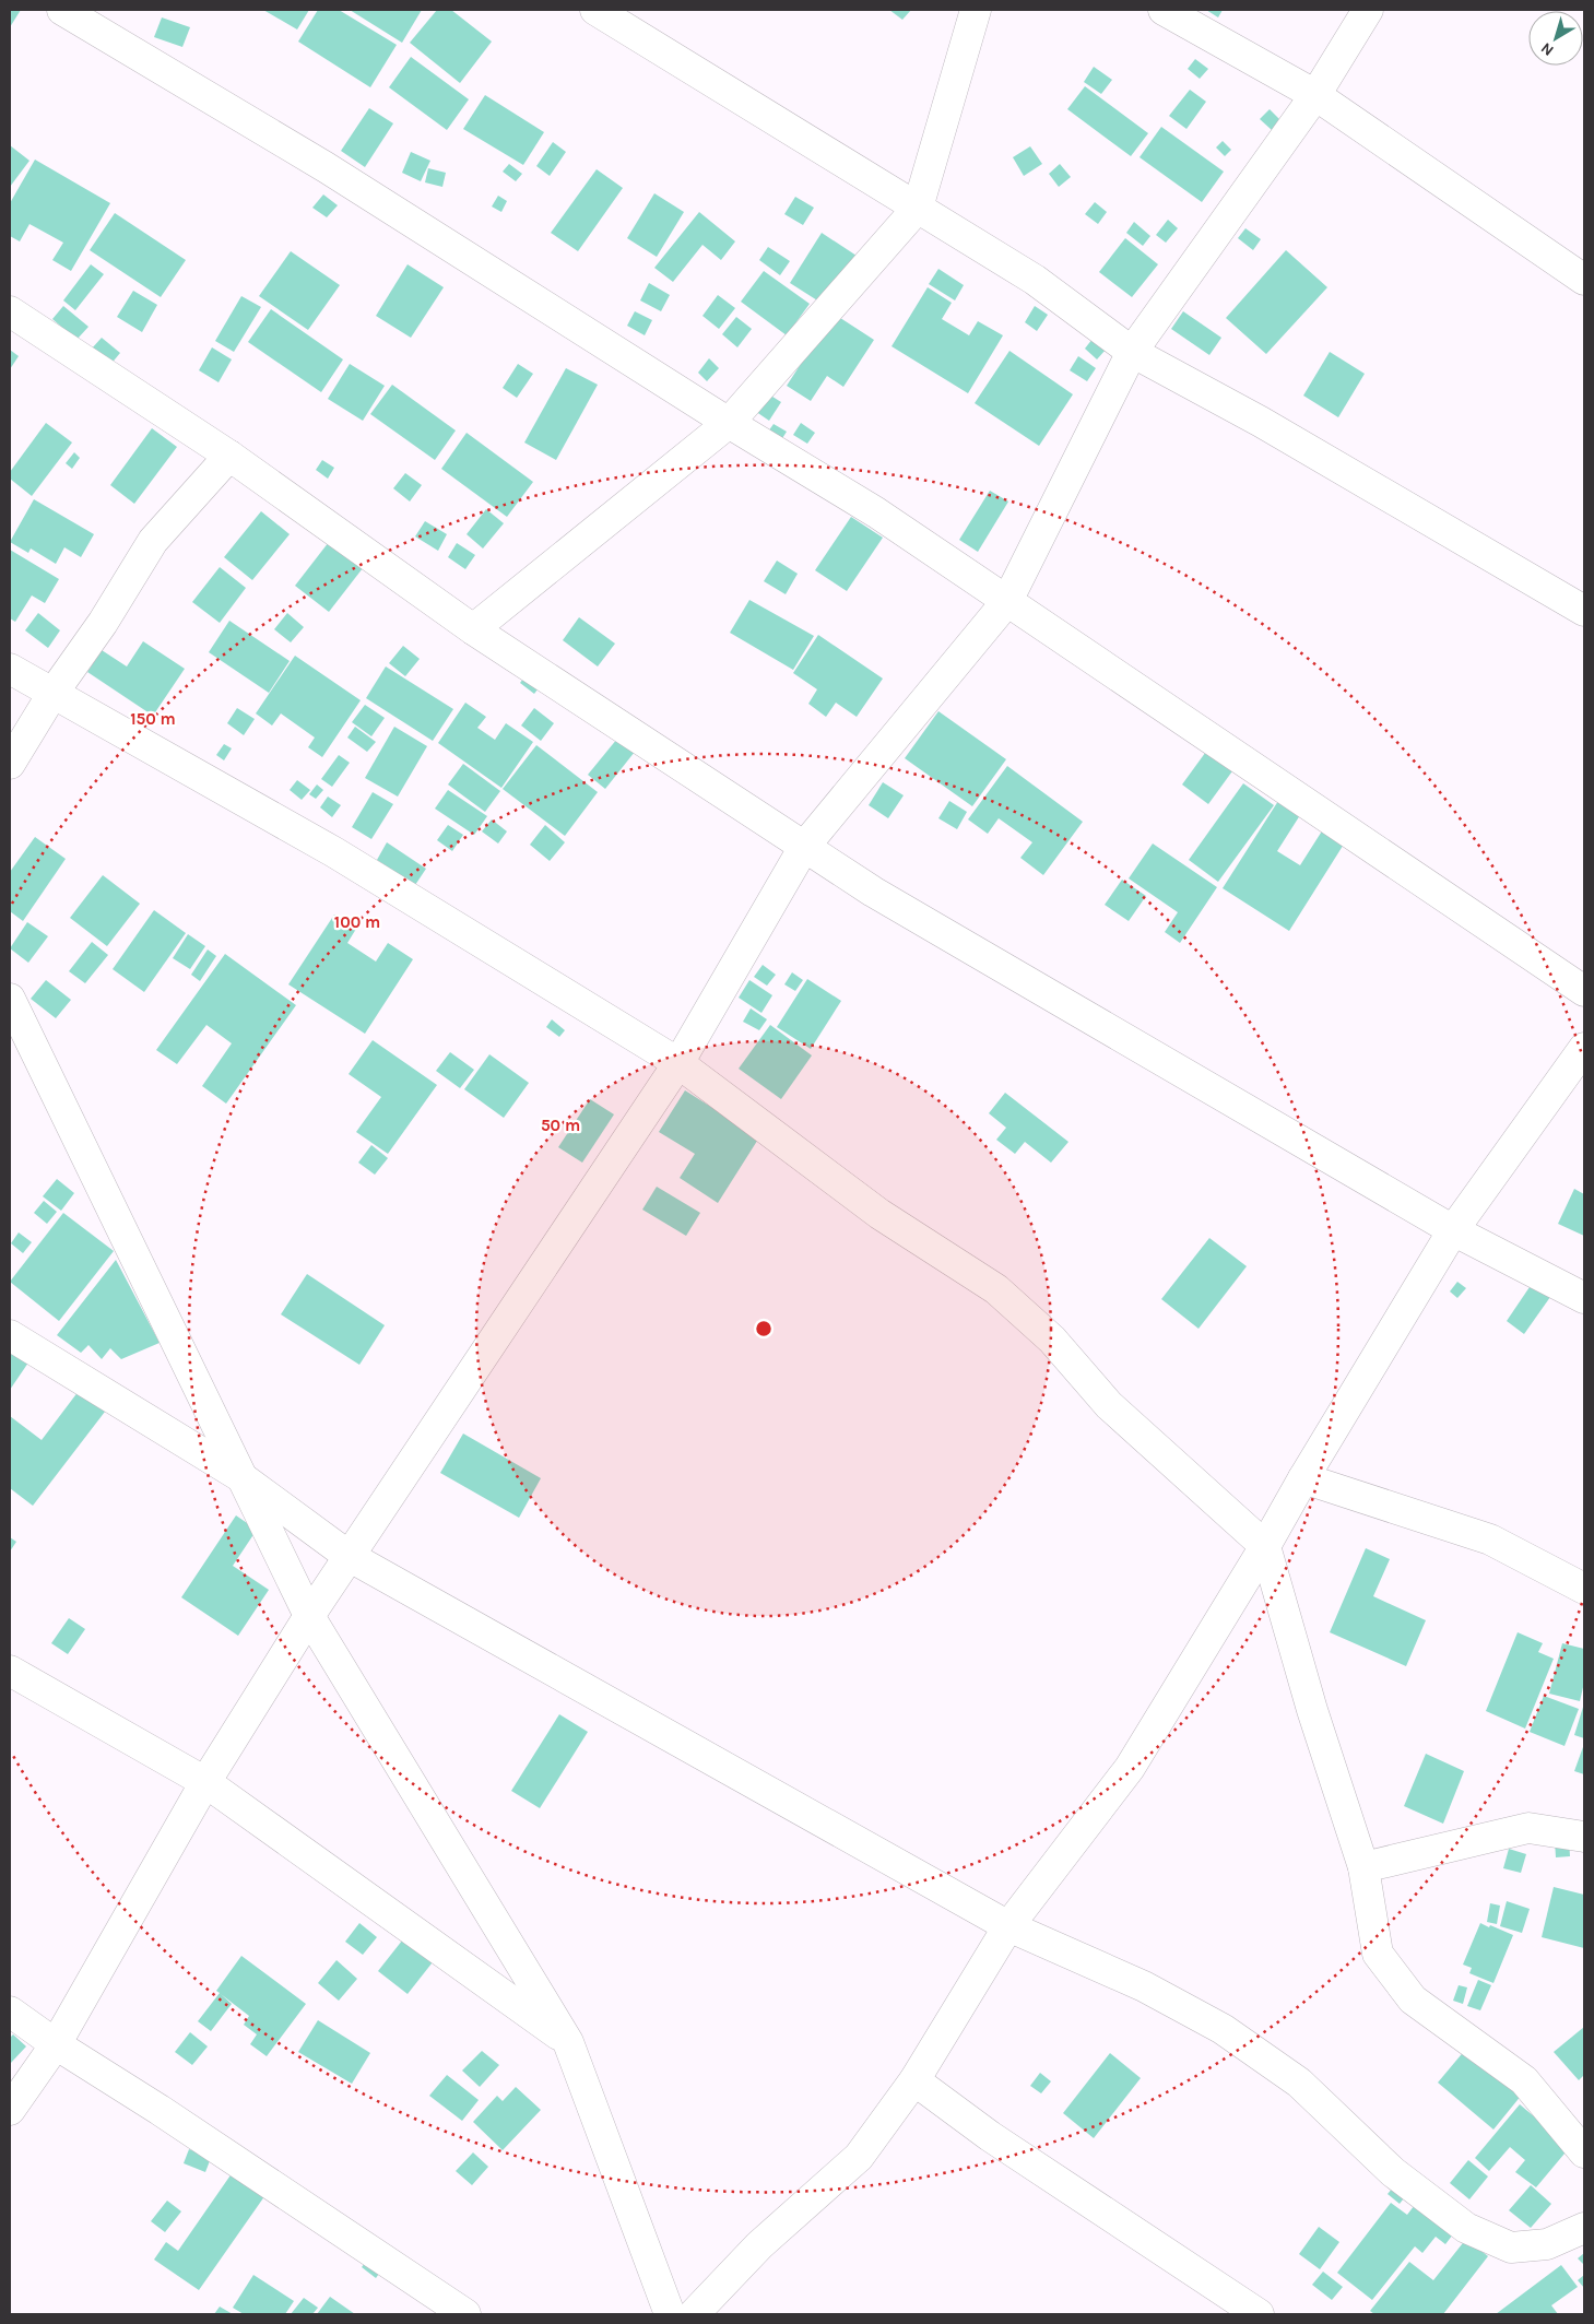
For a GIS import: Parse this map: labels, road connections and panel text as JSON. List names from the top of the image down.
{
  "north": "bottom left",
  "rings": ["150 m", "100 m", "50 m"]
}
